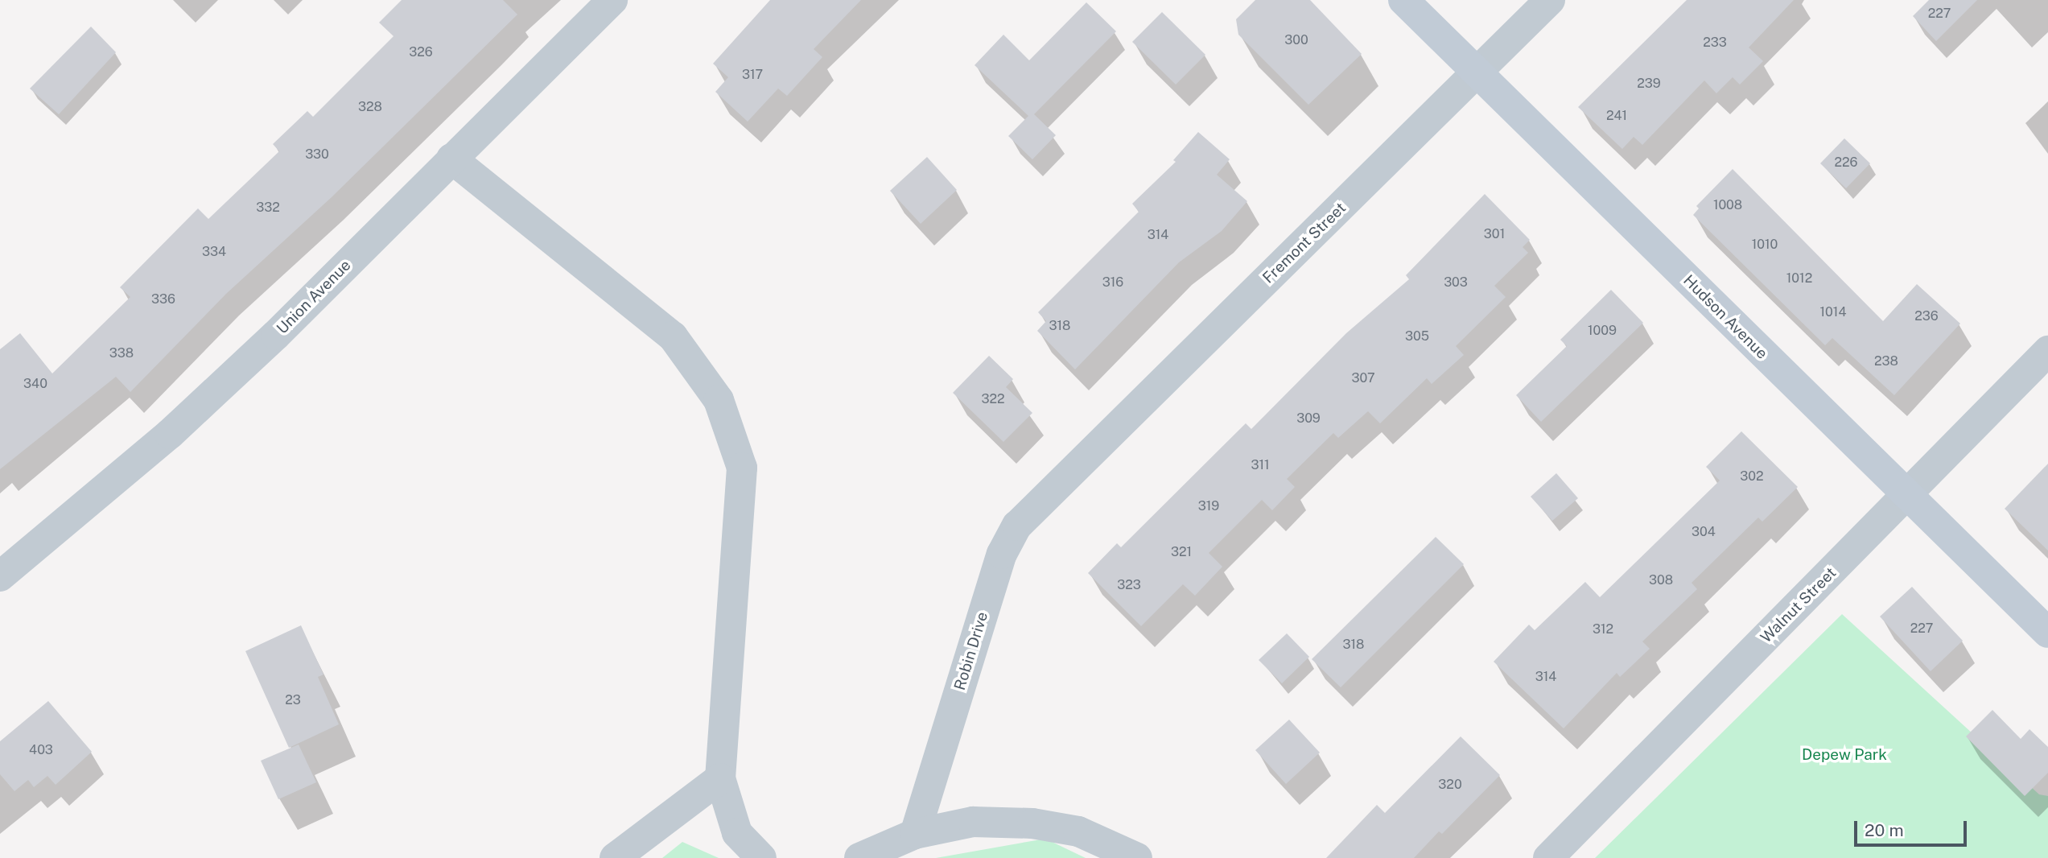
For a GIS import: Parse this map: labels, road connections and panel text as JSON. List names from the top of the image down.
{
  "streets": {
    "street": [
      "Fremont Street",
      "Union Avenue",
      "Hudson Avenue",
      "Walnut Street",
      "Robin Drive"
    ]
  },
  "crossings": [
    ["Fremont Street", "Hudson Avenue"],
    ["Fremont Street", "Robin Drive"],
    ["Hudson Avenue", "Walnut Street"]
  ],
  "parks": ["Depew Park"],
  "house_numbers": [
    "227",
    "300",
    "233",
    "326",
    "317",
    "239",
    "328",
    "241",
    "330",
    "226",
    "1008",
    "332",
    "301",
    "314",
    "1010",
    "334",
    "1012",
    "316",
    "303",
    "336",
    "1014",
    "236",
    "318",
    "1009",
    "305",
    "338",
    "238",
    "307",
    "340",
    "322",
    "309",
    "311",
    "302",
    "319",
    "304",
    "321",
    "308",
    "323",
    "227",
    "312",
    "318",
    "314",
    "23",
    "403",
    "320"
  ],
  "scale_bar": "20 m"
}
